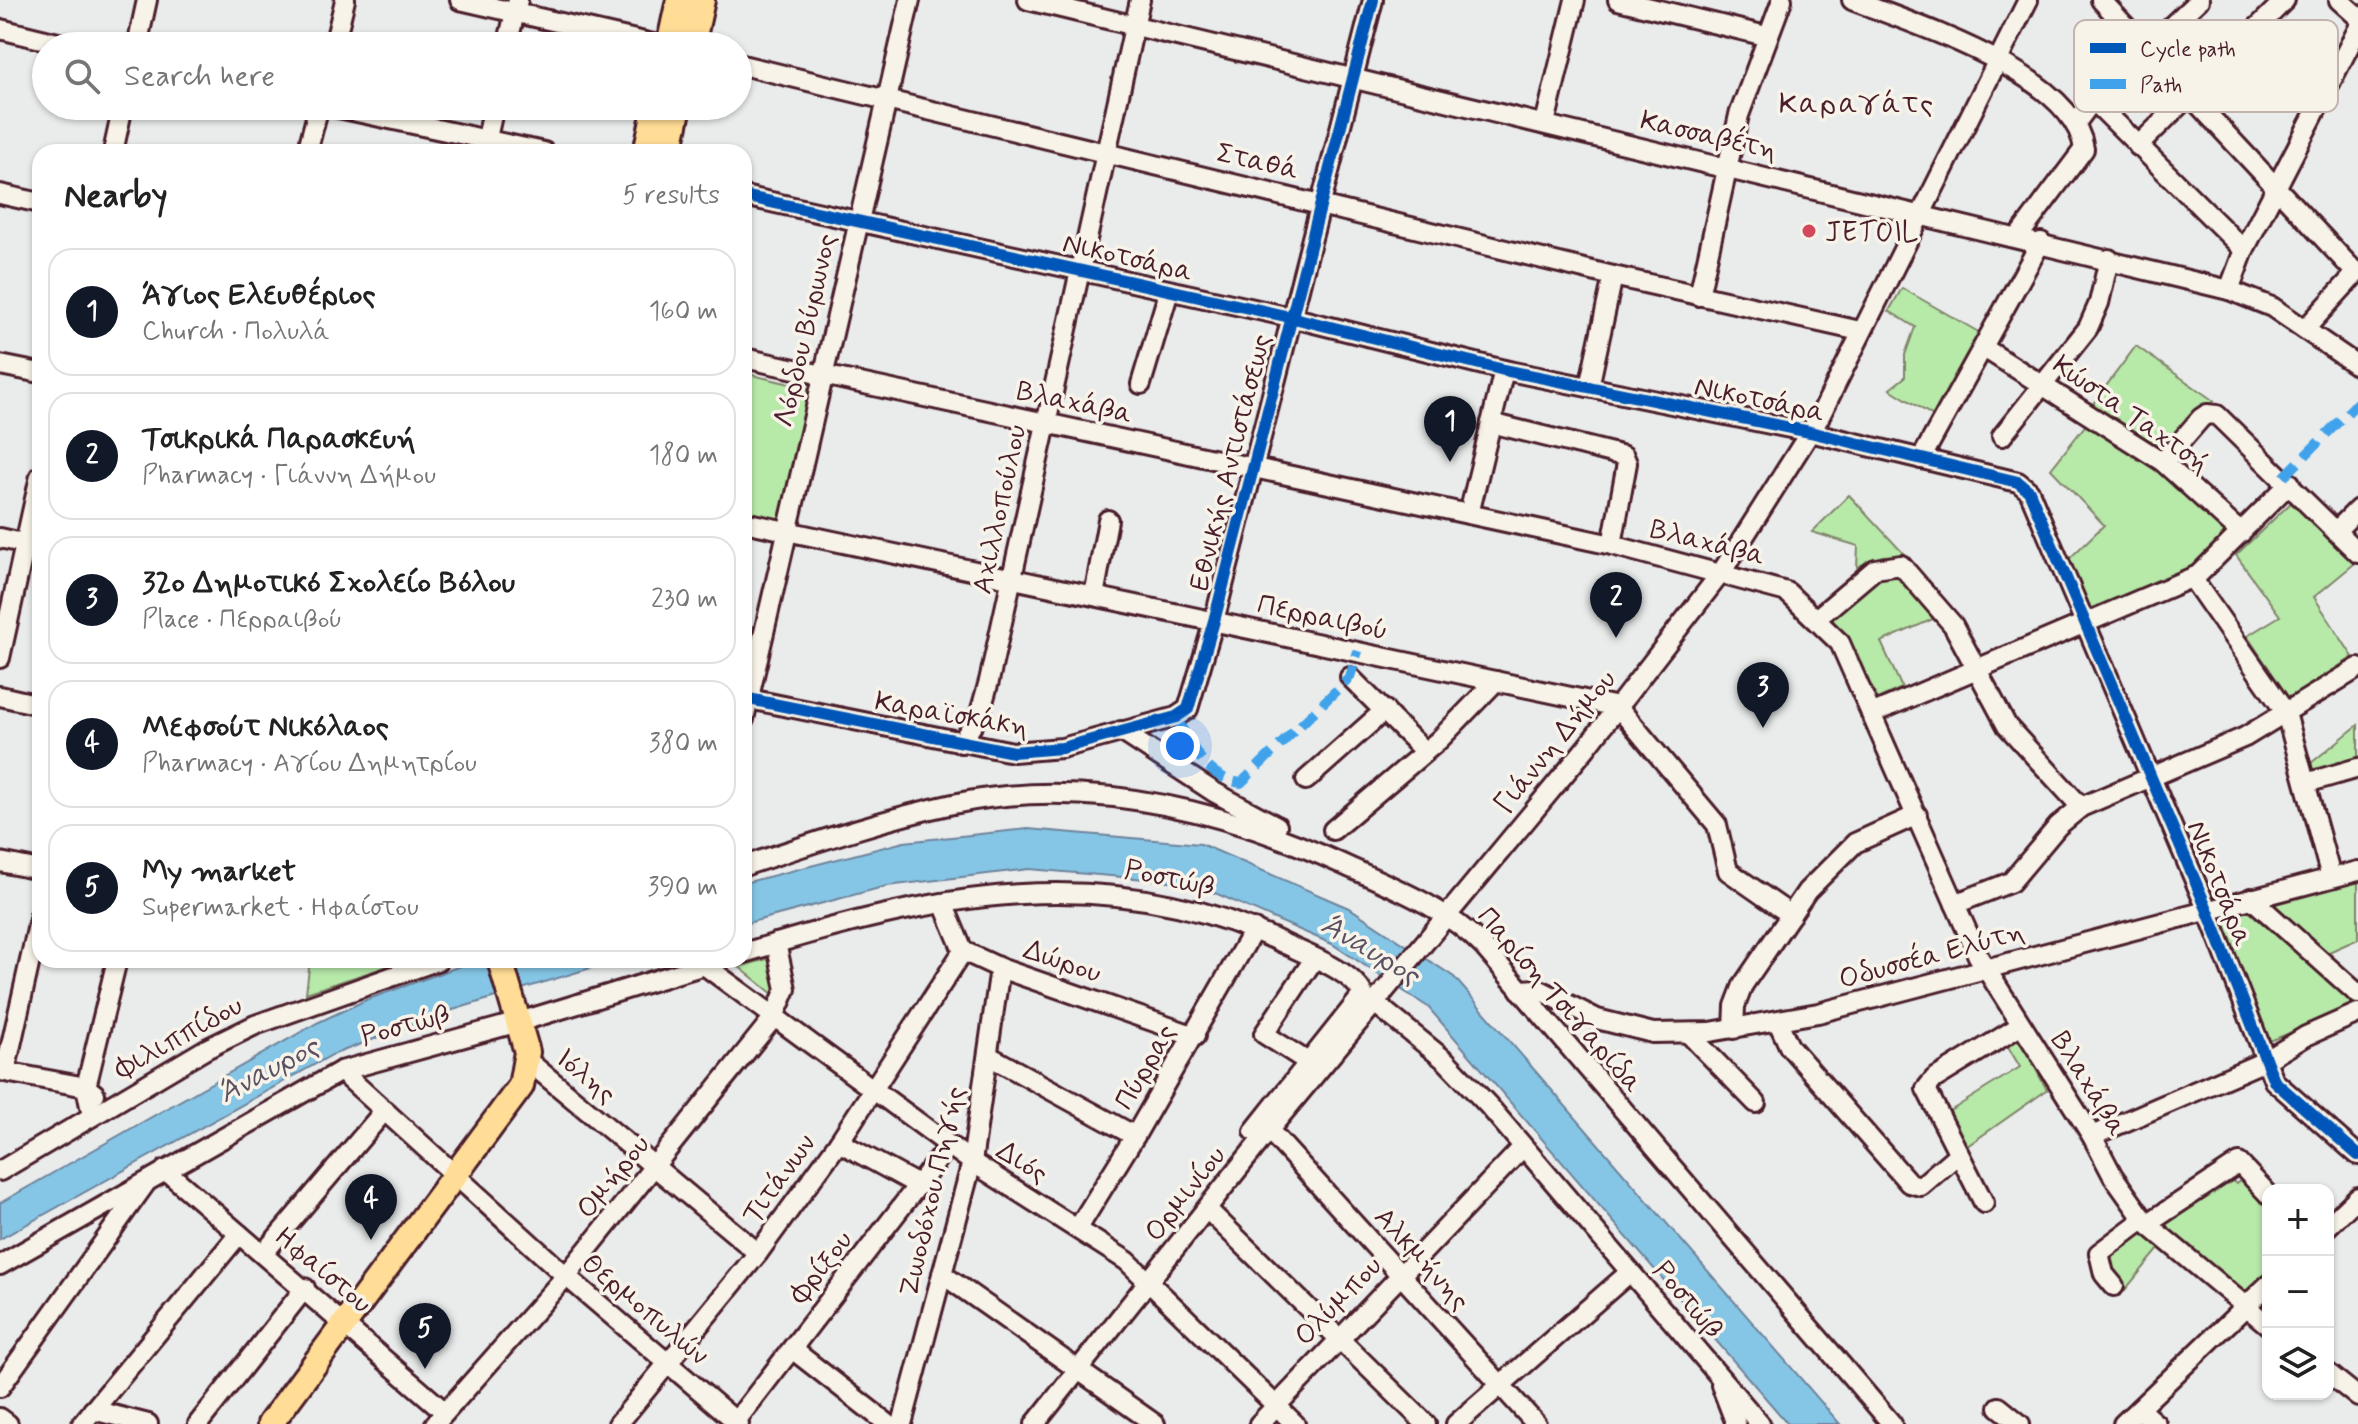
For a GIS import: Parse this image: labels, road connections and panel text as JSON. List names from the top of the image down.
{
  "streets": {
    "street": [
      "Κασσαβέτη",
      "Σταθά",
      "Νικοτσάρα",
      "Λόρδου Βύρωνος",
      "Βλαχάβα",
      "Κώστα Ταχτσή",
      "Εθνικής Αντιστάσεως",
      "Αχιλλοπούλου",
      "Περραιβού",
      "Καραϊσκάκη",
      "Γιάννη Δήμου",
      "Ροστώβ",
      "Οδυσσέα Ελύτη",
      "Δώρου",
      "Παρίση Τσιγαρίδα",
      "Φιλιππίδου",
      "Πύρρας",
      "Ιόλης",
      "Διός",
      "Ομήρου",
      "Τιτάνων",
      "Ζωοδόχου Πηγής",
      "Ορμινίου",
      "Αλκμήνης",
      "Φρίξου",
      "Ηφαίστου",
      "Ολύμπου",
      "Θερμοπυλών"
    ]
  },
  "crossings": [
    ["Κασσαβέτη", "Εθνικής Αντιστάσεως"],
    ["Κασσαβέτη", "Αχιλλοπούλου"],
    ["Κασσαβέτη", "Γιάννη Δήμου"],
    ["Σταθά", "Λόρδου Βύρωνος"],
    ["Σταθά", "Εθνικής Αντιστάσεως"],
    ["Σταθά", "Αχιλλοπούλου"],
    ["Σταθά", "Γιάννη Δήμου"],
    ["Νικοτσάρα", "Λόρδου Βύρωνος"],
    ["Νικοτσάρα", "Εθνικής Αντιστάσεως"],
    ["Νικοτσάρα", "Αχιλλοπούλου"],
    ["Νικοτσάρα", "Γιάννη Δήμου"],
    ["Νικοτσάρα", "Οδυσσέα Ελύτη"],
    ["Λόρδου Βύρωνος", "Βλαχάβα"],
    ["Λόρδου Βύρωνος", "Περραιβού"],
    ["Βλαχάβα", "Εθνικής Αντιστάσεως"],
    ["Βλαχάβα", "Αχιλλοπούλου"],
    ["Βλαχάβα", "Γιάννη Δήμου"],
    ["Βλαχάβα", "Οδυσσέα Ελύτη"],
    ["Εθνικής Αντιστάσεως", "Περραιβού"],
    ["Εθνικής Αντιστάσεως", "Καραϊσκάκη"],
    ["Αχιλλοπούλου", "Περραιβού"],
    ["Αχιλλοπούλου", "Καραϊσκάκη"],
    ["Περραιβού", "Γιάννη Δήμου"],
    ["Γιάννη Δήμου", "Ροστώβ"],
    ["Γιάννη Δήμου", "Παρίση Τσιγαρίδα"],
    ["Γιάννη Δήμου", "Ορμινίου"],
    ["Ροστώβ", "Πύρρας"],
    ["Ροστώβ", "Ομήρου"],
    ["Ροστώβ", "Ορμινίου"],
    ["Ροστώβ", "Ηφαίστου"],
    ["Ροστώβ", "Ολύμπου"],
    ["Ροστώβ", "Θερμοπυλών"],
    ["Οδυσσέα Ελύτη", "Παρίση Τσιγαρίδα"],
    ["Δώρου", "Πύρρας"],
    ["Δώρου", "Τιτάνων"],
    ["Δώρου", "Ζωοδόχου Πηγής"],
    ["Πύρρας", "Διός"],
    ["Ιόλης", "Ομήρου"],
    ["Ιόλης", "Τιτάνων"],
    ["Διός", "Ομήρου"],
    ["Διός", "Τιτάνων"],
    ["Διός", "Ζωοδόχου Πηγής"],
    ["Διός", "Ορμινίου"],
    ["Διός", "Φρίξου"],
    ["Διός", "Ολύμπου"],
    ["Ομήρου", "Ηφαίστου"],
    ["Ομήρου", "Θερμοπυλών"],
    ["Τιτάνων", "Θερμοπυλών"],
    ["Ορμινίου", "Αλκμήνης"],
    ["Αλκμήνης", "Ολύμπου"],
    ["Φρίξου", "Θερμοπυλών"]
  ],
  "districts": ["Καραγάτς"],
  "water": ["Άναυρος"],
  "places": ["JETOIL"],
  "legend": ["Cycle path", "Path"],
  "page": {
    "search": "Search here",
    "heading": ["Nearby", "5 results"],
    "list": [
      {
        "mark": "1",
        "name": "Άγιος Ελευθέριος",
        "note": "Church · Πολυλά",
        "value": "160 m"
      },
      {
        "mark": "2",
        "name": "Τσικρικά Παρασκευή",
        "note": "Pharmacy · Γιάννη Δήμου",
        "value": "180 m"
      },
      {
        "mark": "3",
        "name": "32ο Δημοτικό Σχολείο Βόλου",
        "note": "Place · Περραιβού",
        "value": "230 m"
      },
      {
        "mark": "4",
        "name": "Μεφσούτ Νικόλαος",
        "note": "Pharmacy · Αγίου Δημητρίου",
        "value": "380 m"
      },
      {
        "mark": "5",
        "name": "My market",
        "note": "Supermarket · Ηφαίστου",
        "value": "390 m"
      }
    ],
    "pins": [
      "1",
      "2",
      "3",
      "4",
      "5"
    ],
    "map_buttons": ["+", "−"]
  }
}
